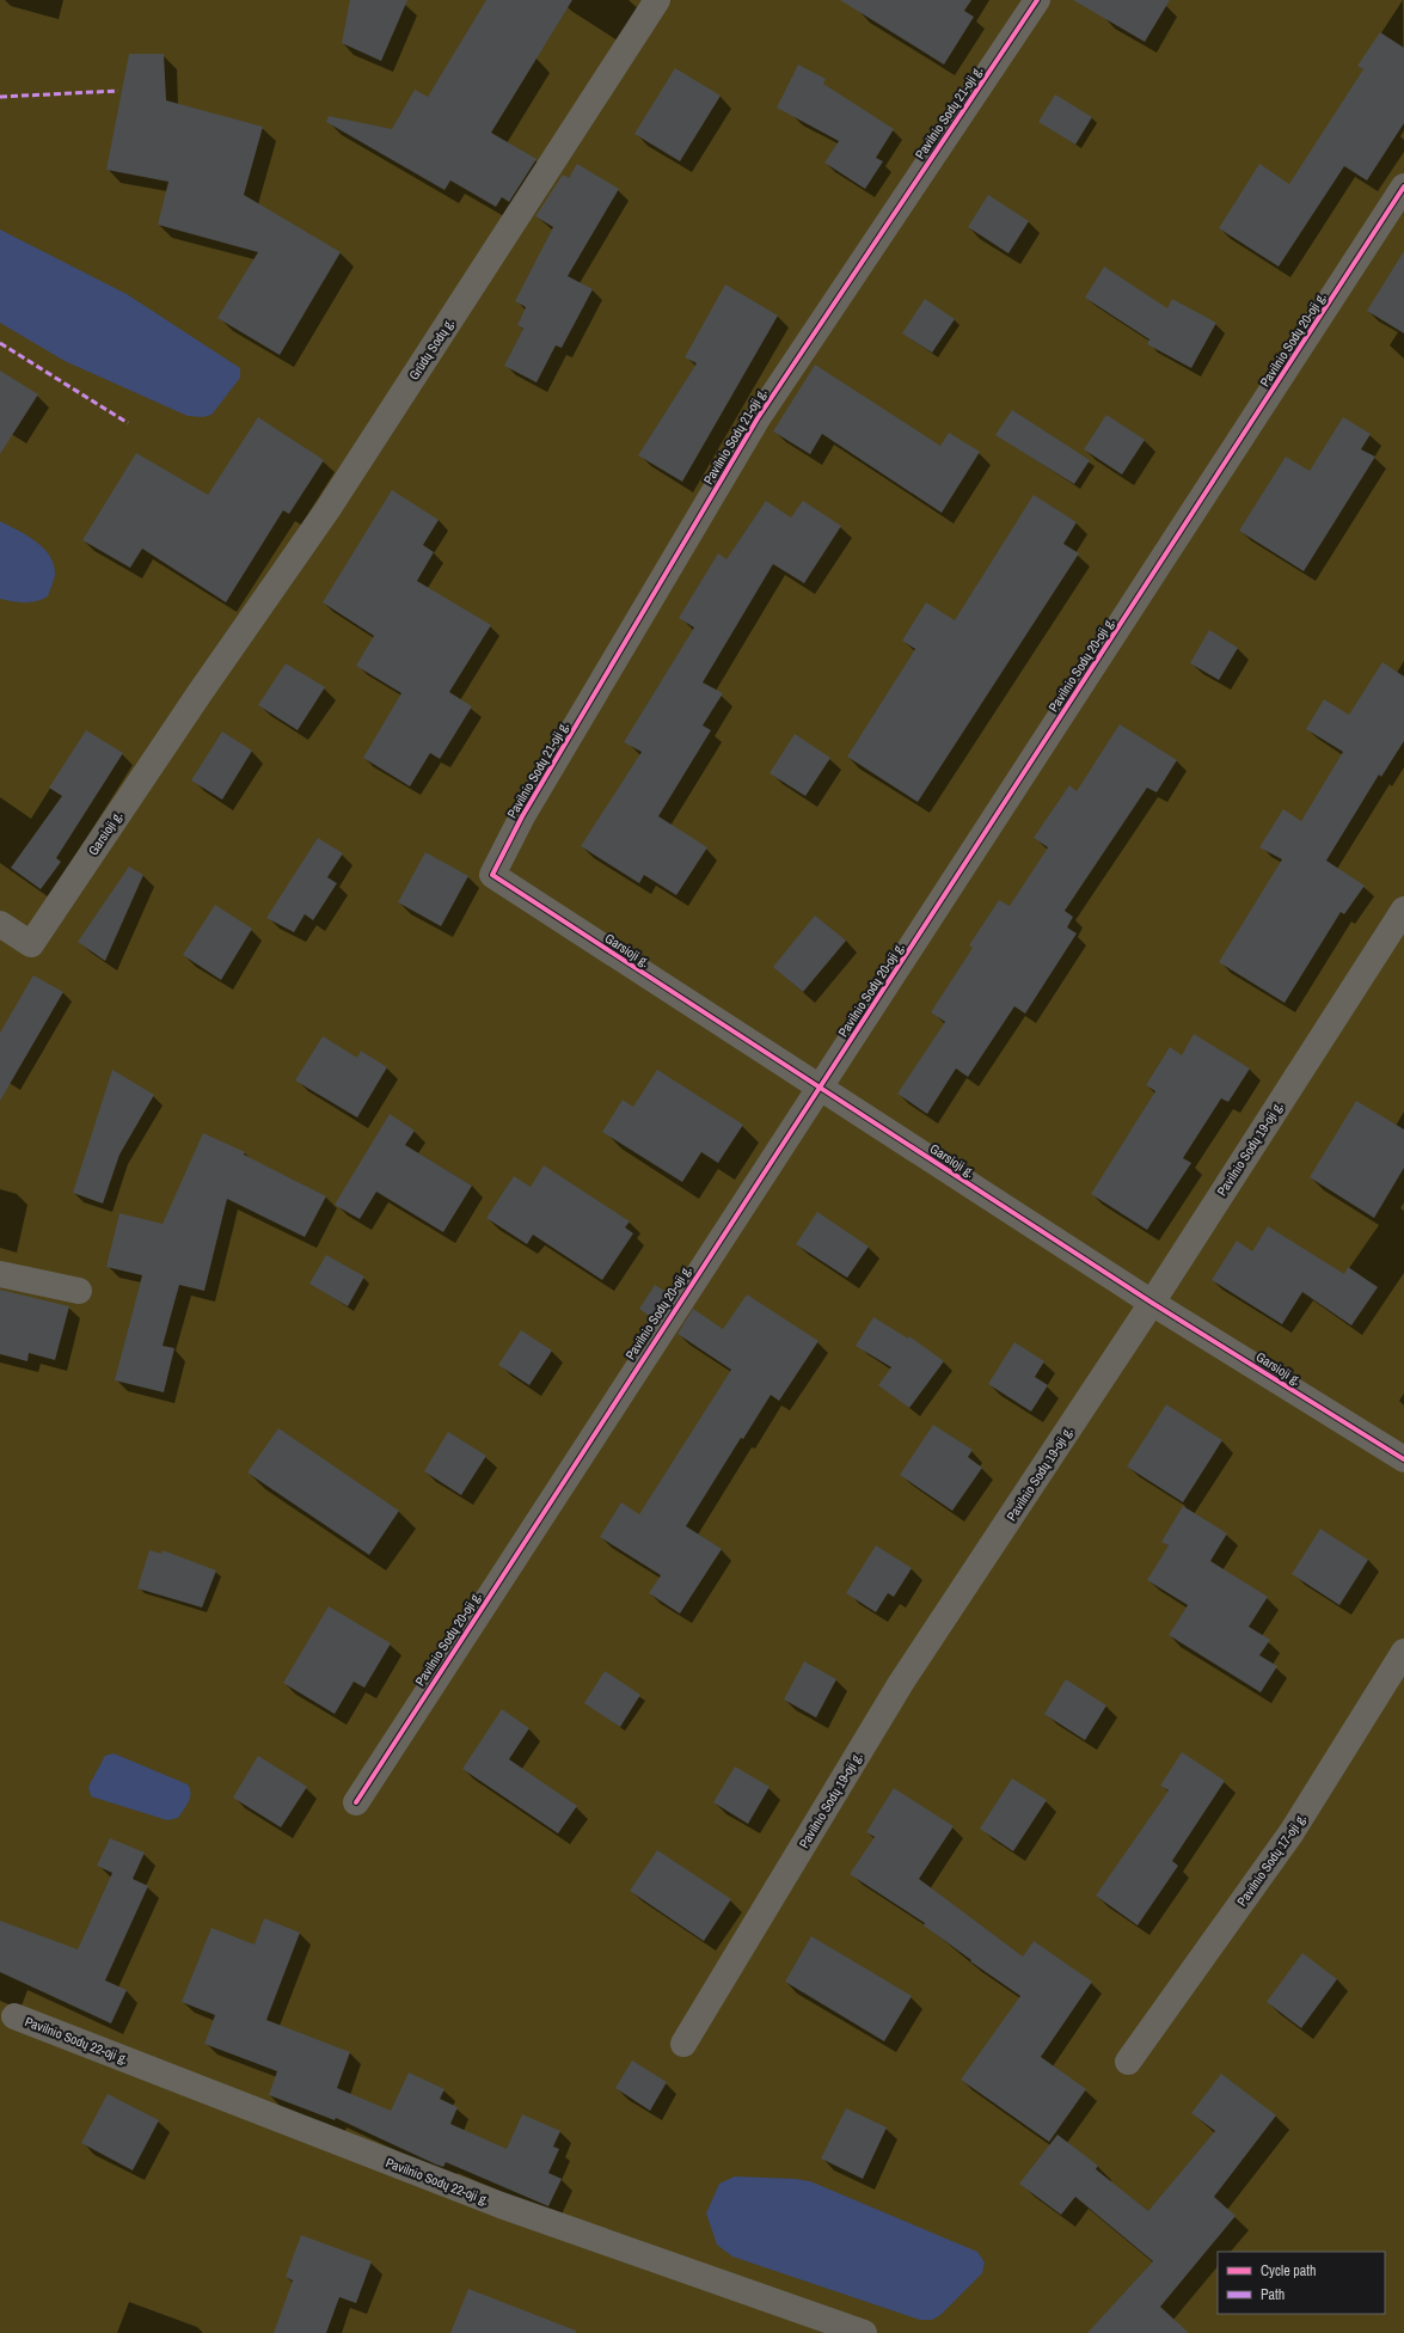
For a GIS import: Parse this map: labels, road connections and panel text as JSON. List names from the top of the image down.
{
  "streets": {
    "street": [
      "Pavilnio Sodų 21-oji g.",
      "Pavilnio Sodų 20-oji g.",
      "Grūdų Sodų g.",
      "Garsioji g.",
      "Pavilnio Sodų 19-oji g.",
      "Pavilnio Sodų 17-oji g.",
      "Pavilnio Sodų 22-oji g."
    ]
  },
  "crossings": [
    ["Pavilnio Sodų 21-oji g.", "Garsioji g."],
    ["Pavilnio Sodų 20-oji g.", "Garsioji g."],
    ["Grūdų Sodų g.", "Garsioji g."],
    ["Garsioji g.", "Pavilnio Sodų 19-oji g."]
  ],
  "legend": ["Cycle path", "Path"]
}
